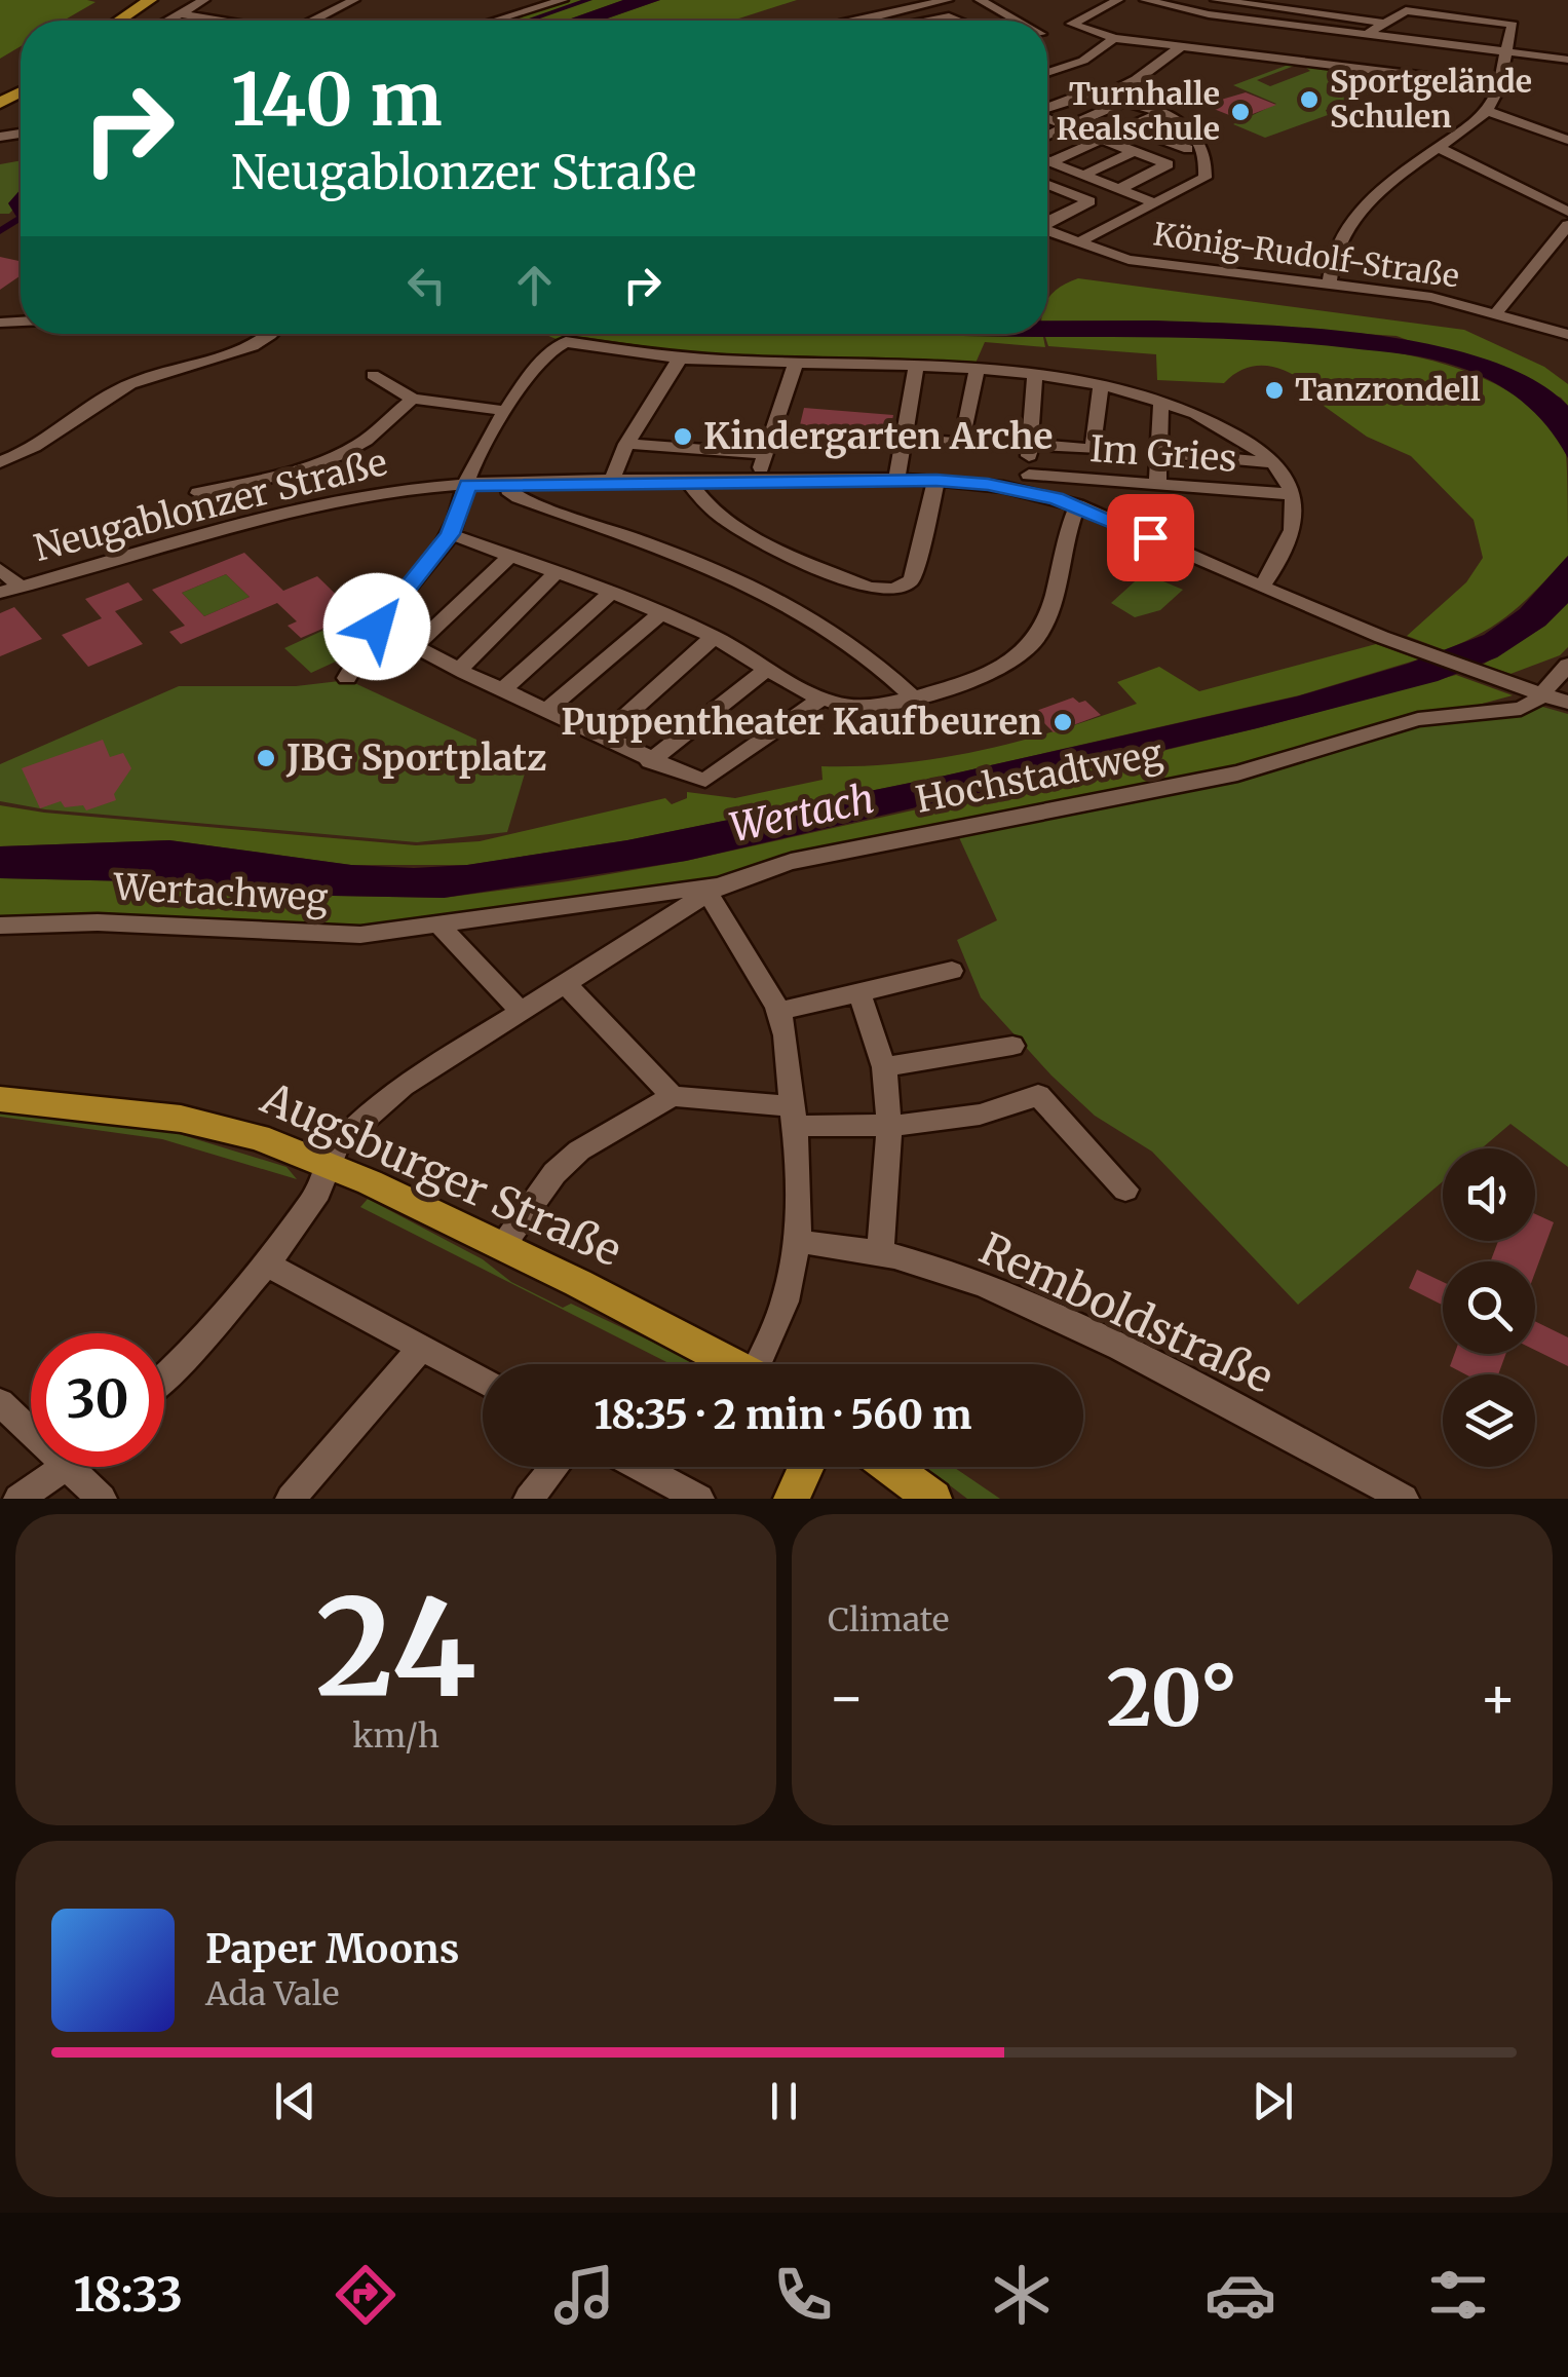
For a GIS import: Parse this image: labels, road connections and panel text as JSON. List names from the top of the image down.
{
  "streets": {
    "main road": ["Augsburger Straße"],
    "street": [
      "König-Rudolf-Straße",
      "Im Gries",
      "Neugablonzer Straße",
      "Hochstadtweg",
      "Wertachweg",
      "Remboldstraße"
    ]
  },
  "crossings": [
    ["Im Gries", "Neugablonzer Straße"],
    ["Neugablonzer Straße", "Hochstadtweg"],
    ["Hochstadtweg", "Wertachweg"],
    ["Hochstadtweg", "Augsburger Straße"]
  ],
  "water": ["Wertach"],
  "places": [
    "Sportgelände Schulen",
    "Turnhalle Realschule",
    "Tanzrondell",
    "Kindergarten Arche",
    "Puppentheater Kaufbeuren",
    "JBG Sportplatz"
  ],
  "page": {
    "turn": ["140 m", "Neugablonzer Straße"],
    "limit": "30",
    "trip": "18:35 · 2 min · 560 m",
    "tile": [
      ["24", "km/h"],
      "Climate"
    ],
    "heat": ["−", "20°", "+"],
    "song": ["Paper Moons", "Ada Vale"],
    "tabs": "18:33"
  }
}
